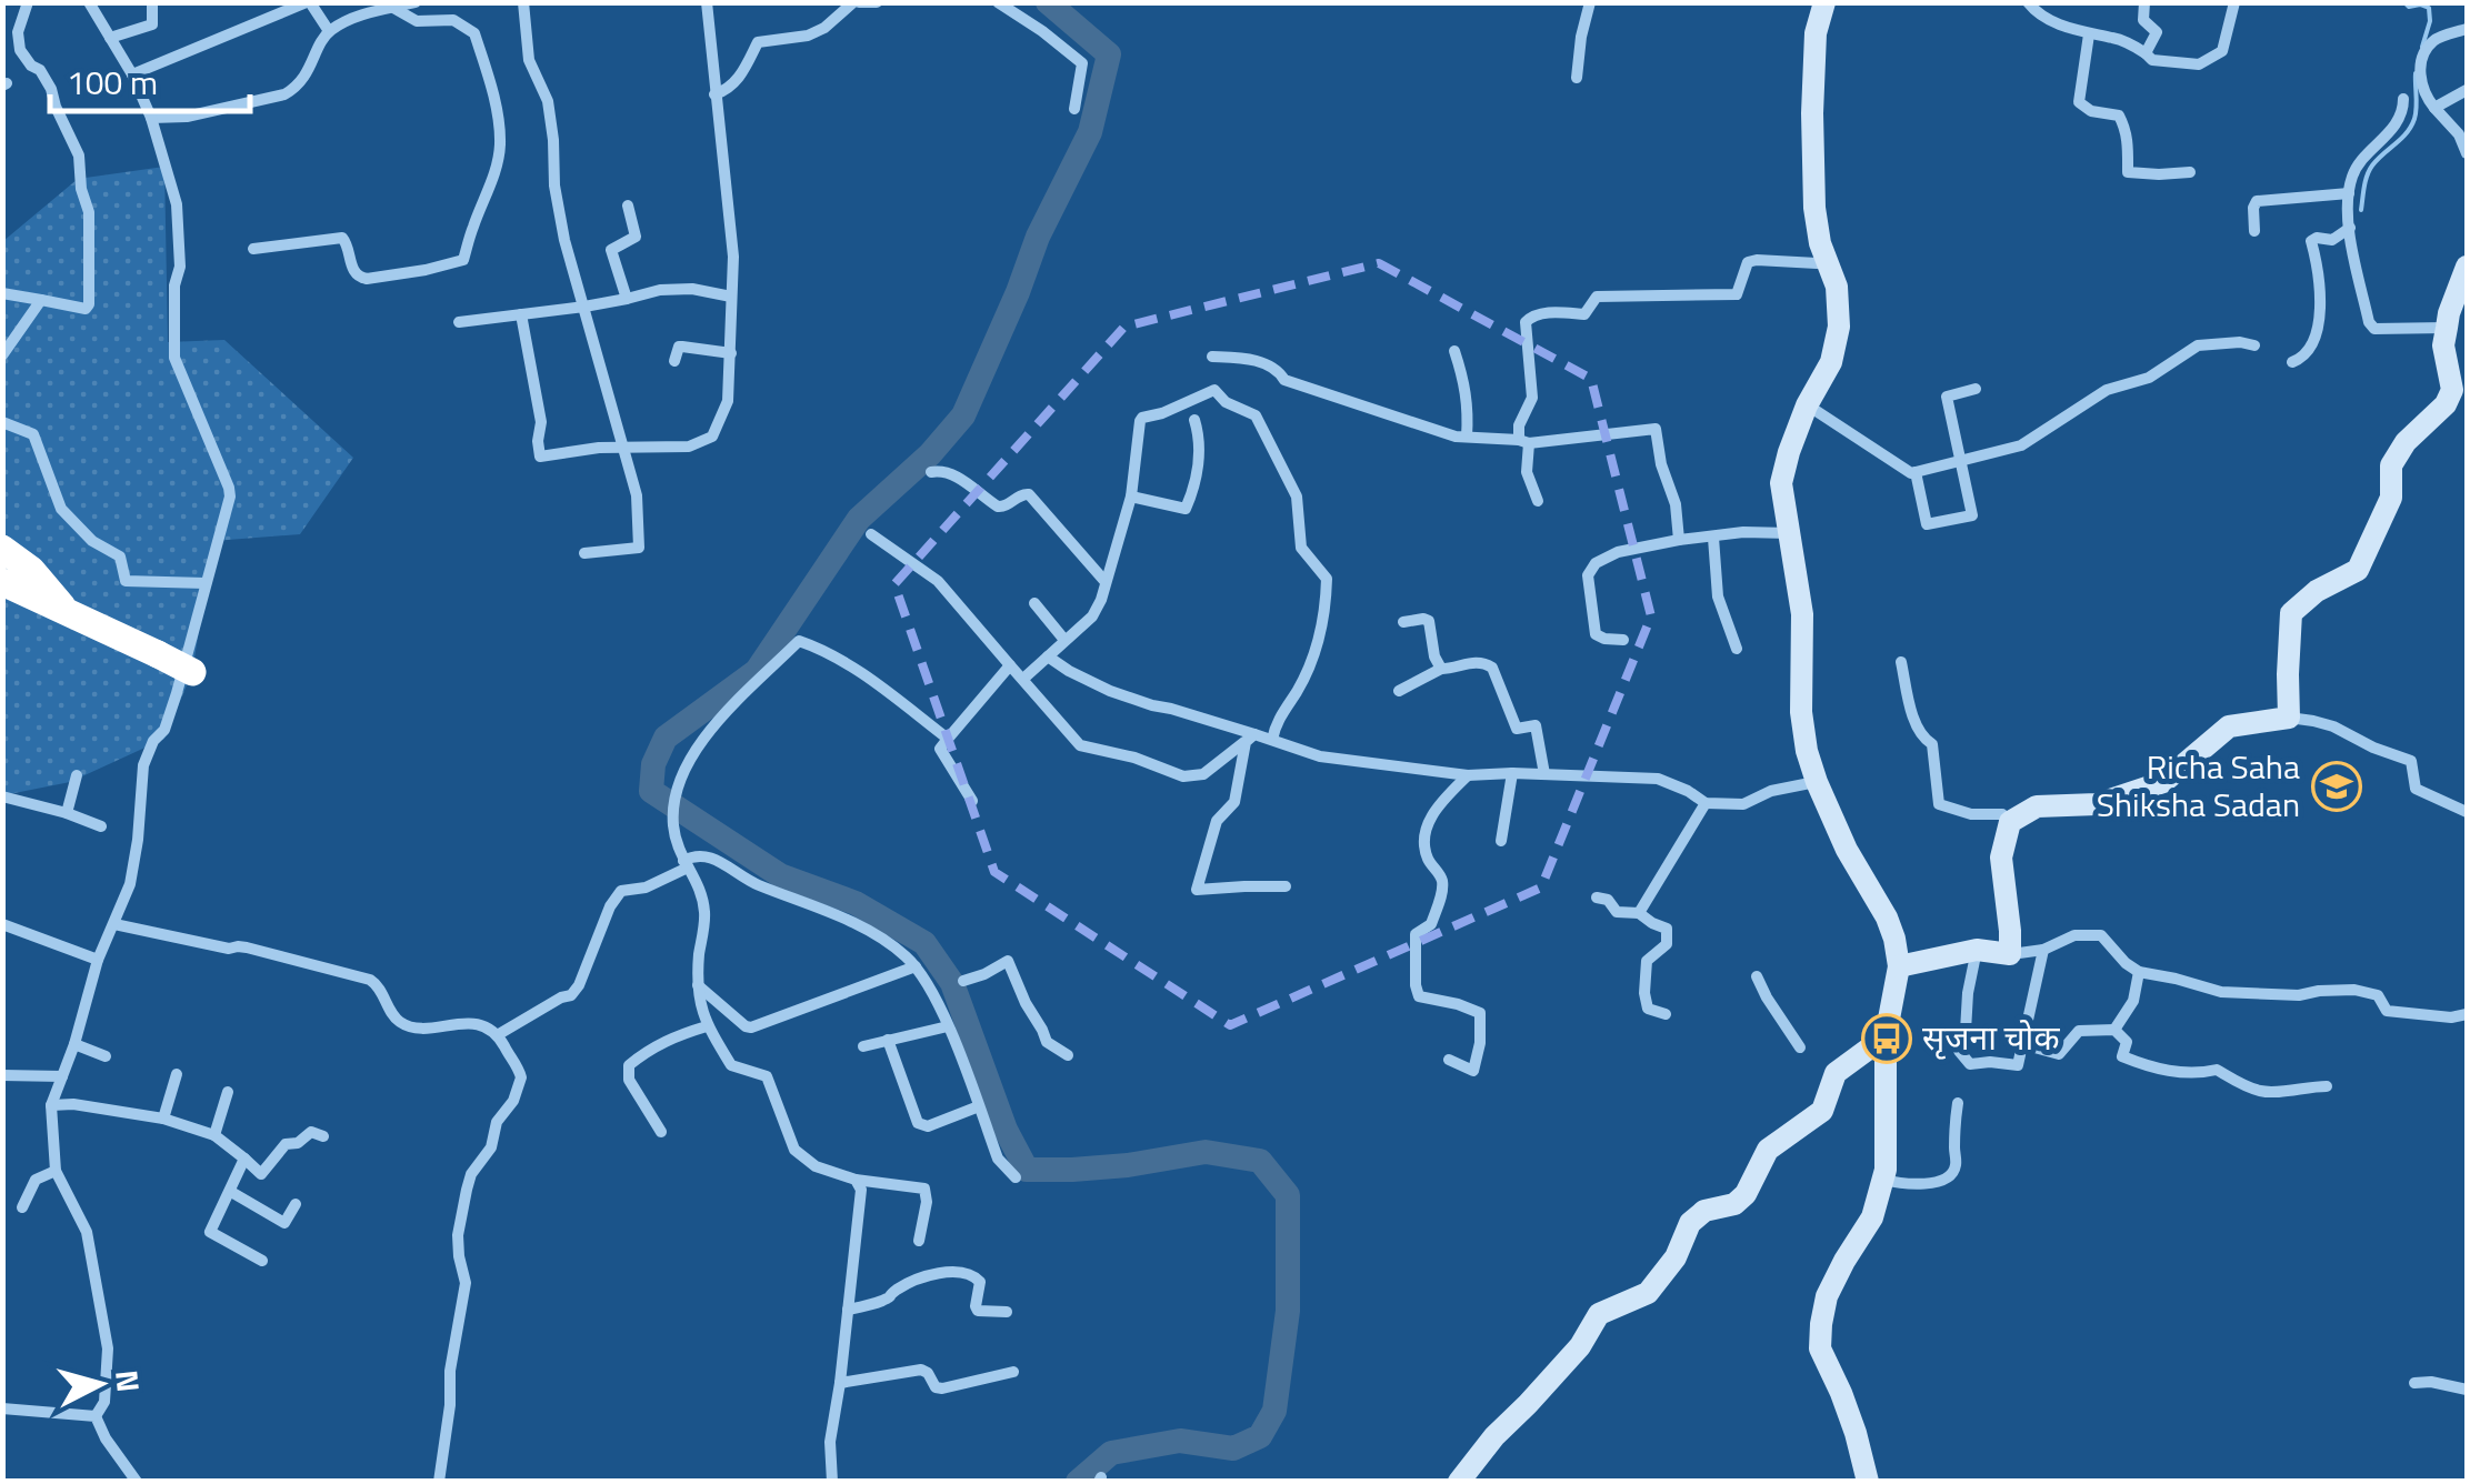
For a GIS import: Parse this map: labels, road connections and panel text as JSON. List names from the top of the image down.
{
  "places": {
    "school or university": ["Richa Saha Shiksha Sadan"],
    "bus stop": ["सृजना चोक"]
  },
  "scale_bar": "100 m",
  "north": "right"
}
